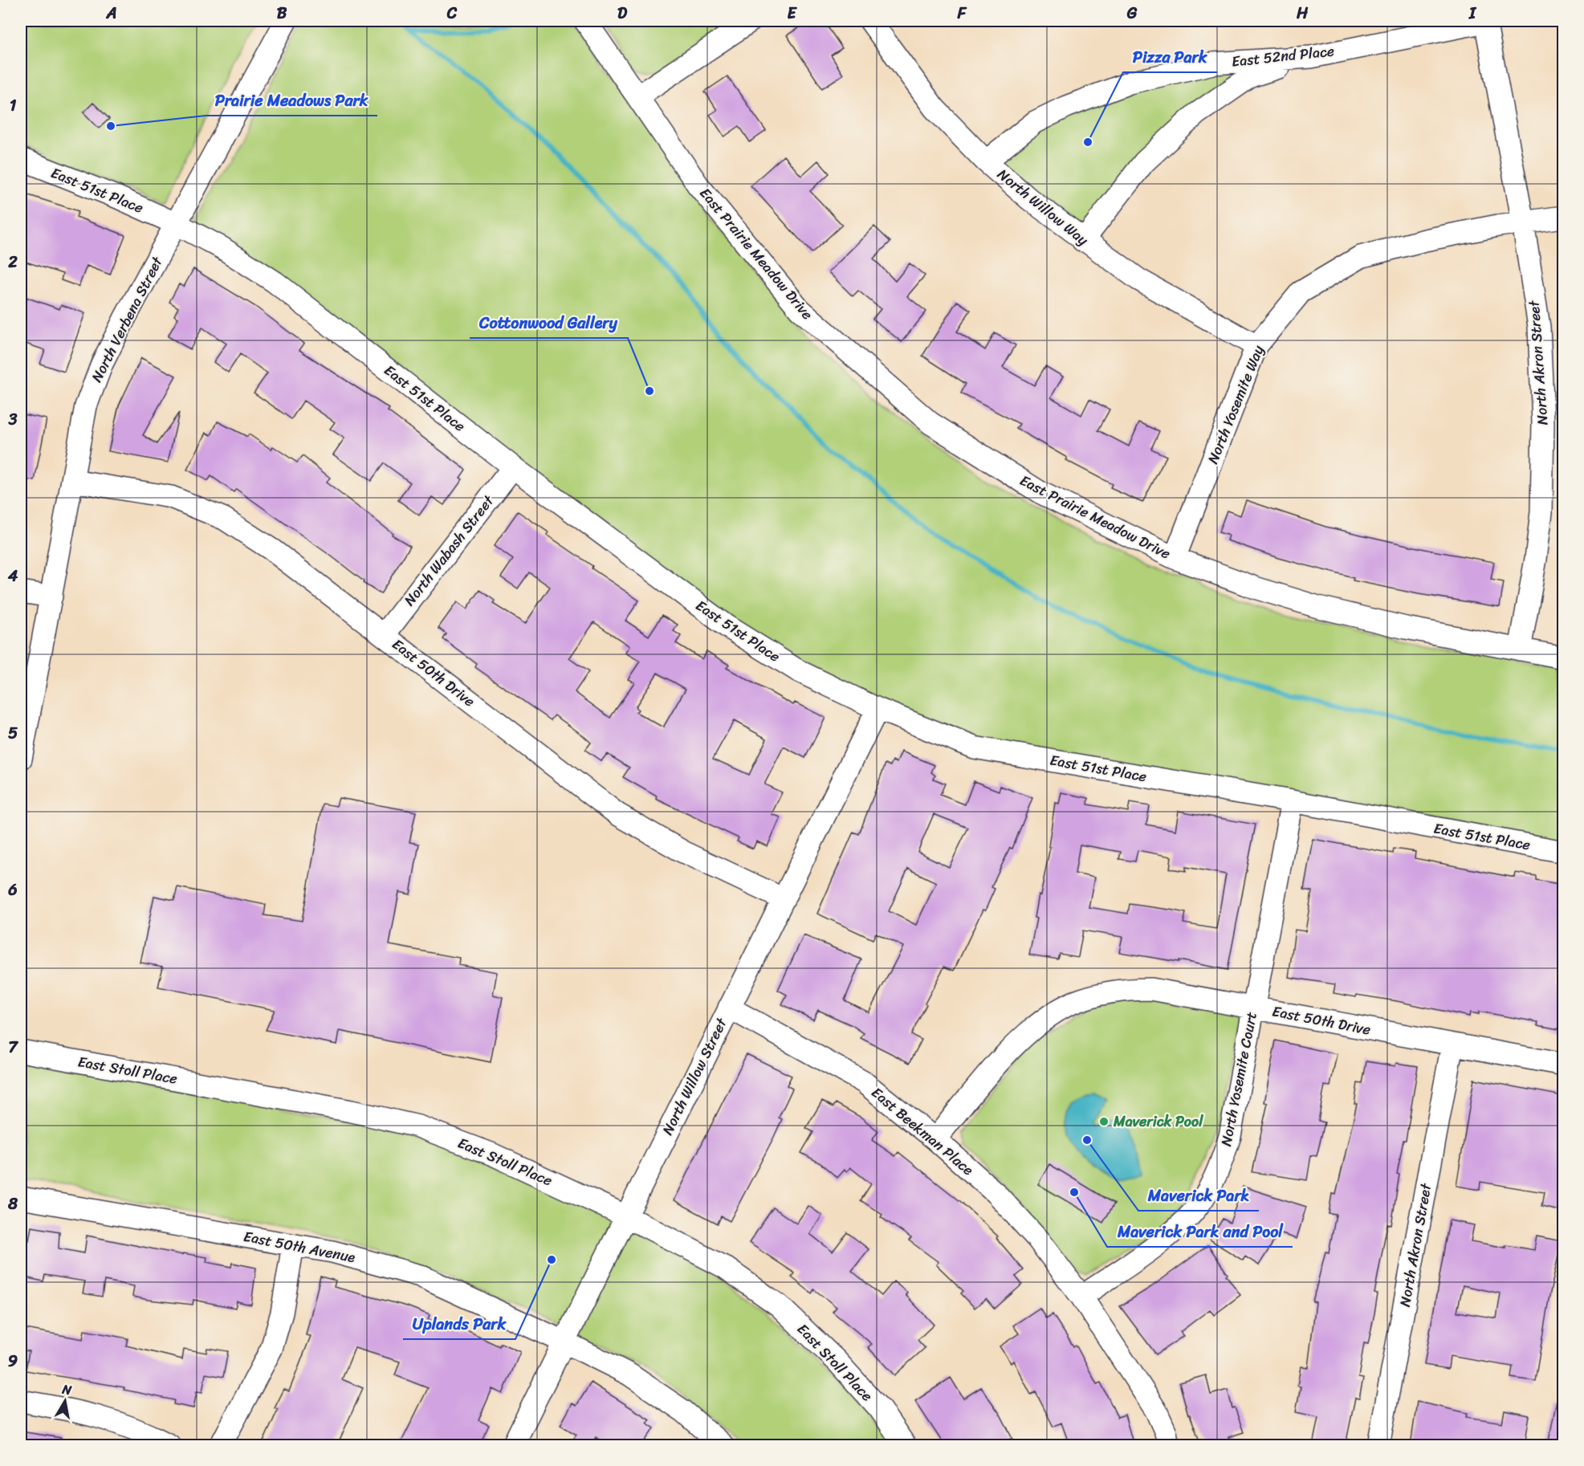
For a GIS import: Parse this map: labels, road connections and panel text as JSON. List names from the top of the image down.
{
  "streets": {
    "street": [
      "East 52nd Place",
      "East 51st Place",
      "North Willow Way",
      "East Prairie Meadow Drive",
      "North Verbena Street",
      "North Akron Street",
      "North Yosemite Way",
      "North Wabash Street",
      "East 50th Drive",
      "East Stoll Place",
      "North Willow Street",
      "North Yosemite Court",
      "East Beekman Place",
      "East 50th Avenue"
    ]
  },
  "crossings": [
    ["East 52nd Place", "North Willow Way"],
    ["East 52nd Place", "North Akron Street"],
    ["East 51st Place", "North Verbena Street"],
    ["East 51st Place", "North Wabash Street"],
    ["East 51st Place", "North Willow Street"],
    ["East 51st Place", "North Yosemite Court"],
    ["North Willow Way", "North Yosemite Way"],
    ["East Prairie Meadow Drive", "North Akron Street"],
    ["East Prairie Meadow Drive", "North Yosemite Way"],
    ["North Verbena Street", "East 50th Drive"],
    ["North Akron Street", "North Yosemite Way"],
    ["North Akron Street", "East 50th Drive"],
    ["North Wabash Street", "East 50th Drive"],
    ["East 50th Drive", "North Willow Street"],
    ["East 50th Drive", "North Yosemite Court"],
    ["East 50th Drive", "East Beekman Place"],
    ["East Stoll Place", "North Willow Street"],
    ["North Willow Street", "East Beekman Place"],
    ["North Willow Street", "East 50th Avenue"],
    ["North Yosemite Court", "East Beekman Place"]
  ],
  "places": [
    "Prairie Meadows Park",
    "Pizza Park",
    "Cottonwood Gallery",
    "Maverick Pool",
    "Maverick Park",
    "Maverick Park and Pool",
    "Uplands Park"
  ],
  "north": "top",
  "grid": {
    "columns": [
      "A",
      "B",
      "C",
      "D",
      "E",
      "F",
      "G",
      "H",
      "I"
    ],
    "rows": [
      "1",
      "2",
      "3",
      "4",
      "5",
      "6",
      "7",
      "8",
      "9"
    ]
  }
}
